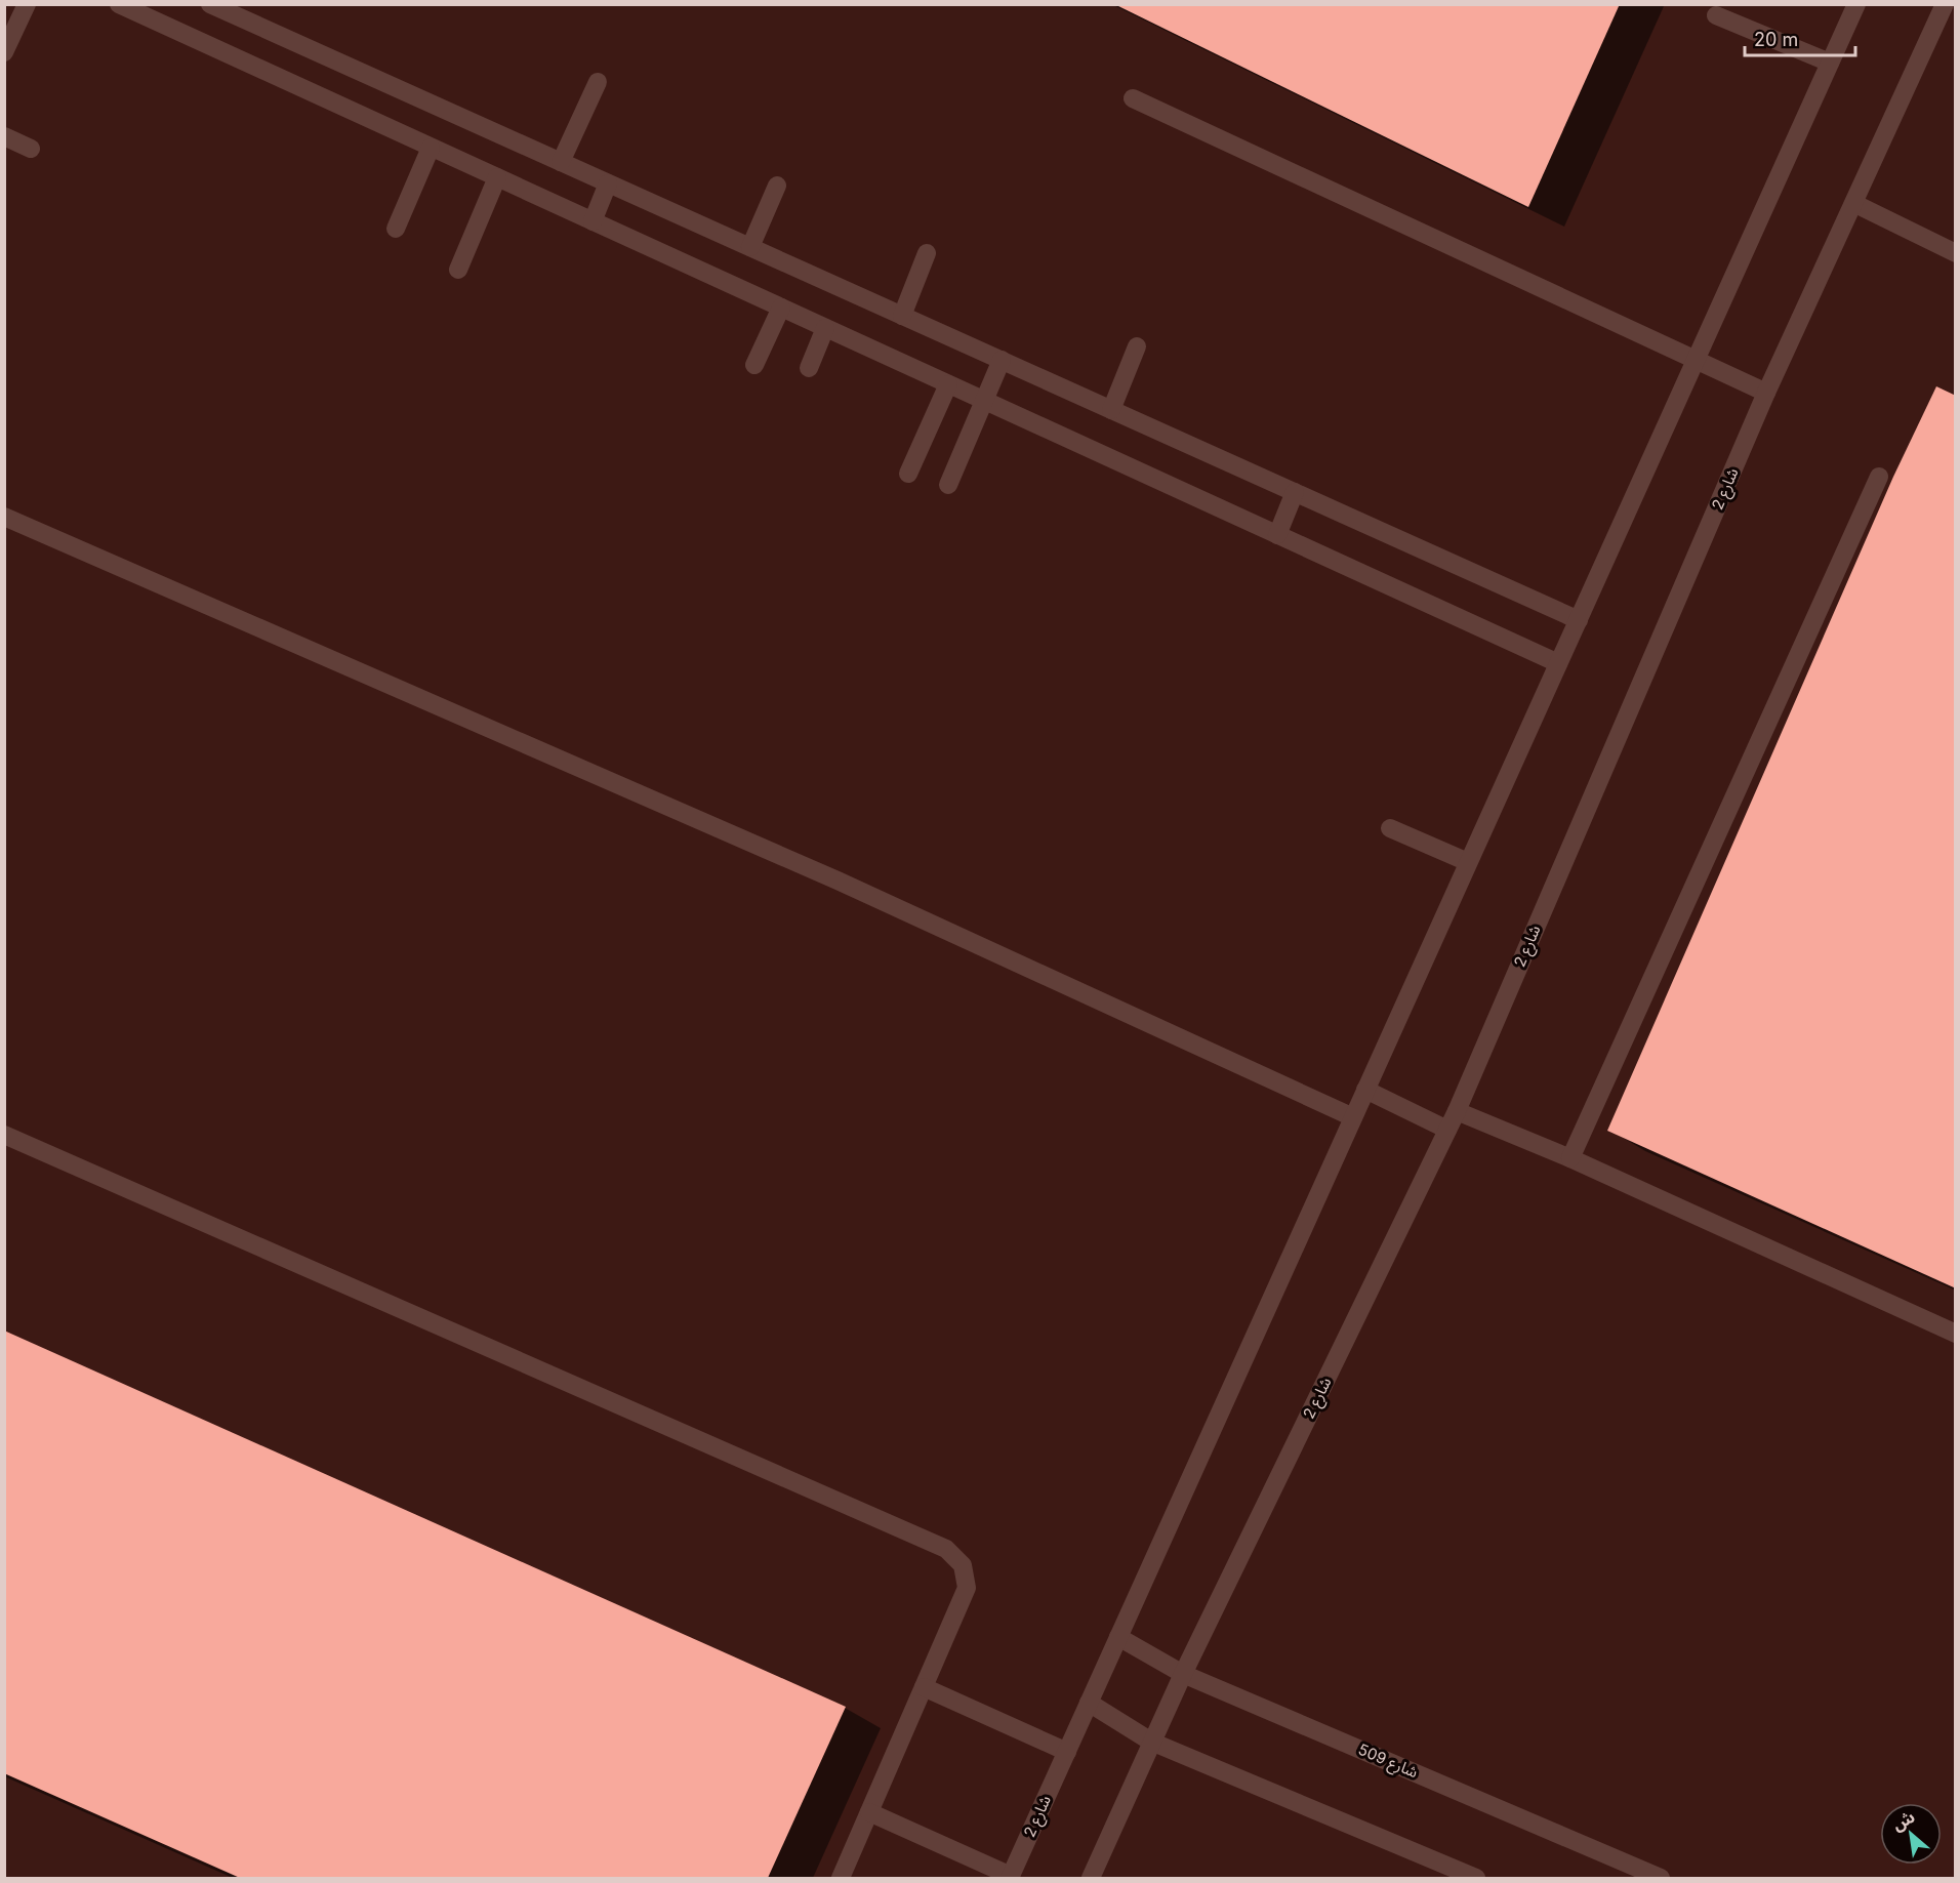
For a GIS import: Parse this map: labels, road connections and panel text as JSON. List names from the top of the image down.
{
  "streets": {
    "street": ["شارع 2", "شارع 509"]
  },
  "crossings": [
    ["شارع 2", "شارع 509"]
  ],
  "scale_bar": "20 m",
  "north": "top left"
}
